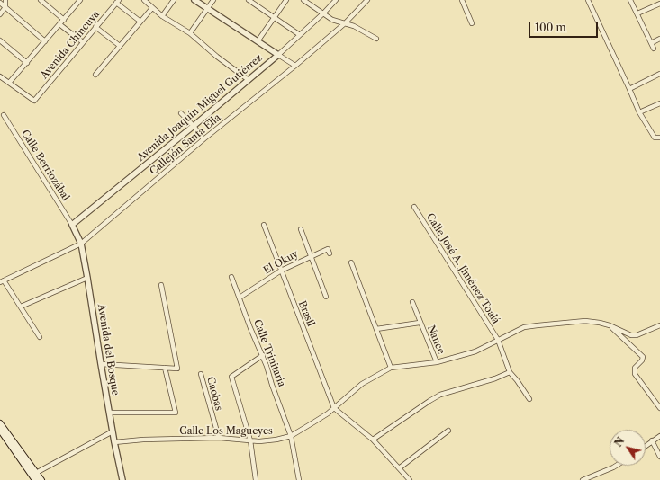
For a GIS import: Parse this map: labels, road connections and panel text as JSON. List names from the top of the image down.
{
  "streets": {
    "street": [
      "Avenida Chincuya",
      "Avenida Joaquín Miguel Gutiérrez",
      "Callejón Santa Ella",
      "Calle Berriozábal",
      "El Okuy",
      "Calle José A. Jiménez Toalá",
      "Brasil",
      "Nance",
      "Avenida del Bosque",
      "Calle Trinitaria",
      "Caobas",
      "Calle Los Magueyes"
    ]
  },
  "crossings": [
    ["Avenida Joaquín Miguel Gutiérrez", "Calle Berriozábal"],
    ["Avenida Joaquín Miguel Gutiérrez", "Avenida del Bosque"],
    ["Callejón Santa Ella", "Avenida del Bosque"],
    ["Calle Berriozábal", "Avenida del Bosque"],
    ["El Okuy", "Brasil"],
    ["El Okuy", "Calle Trinitaria"],
    ["Calle José A. Jiménez Toalá", "Calle Los Magueyes"],
    ["Brasil", "Calle Los Magueyes"],
    ["Nance", "Calle Los Magueyes"],
    ["Avenida del Bosque", "Calle Los Magueyes"],
    ["Calle Trinitaria", "Calle Los Magueyes"],
    ["Caobas", "Calle Los Magueyes"]
  ],
  "scale_bar": "100 m",
  "north": "top left"
}
